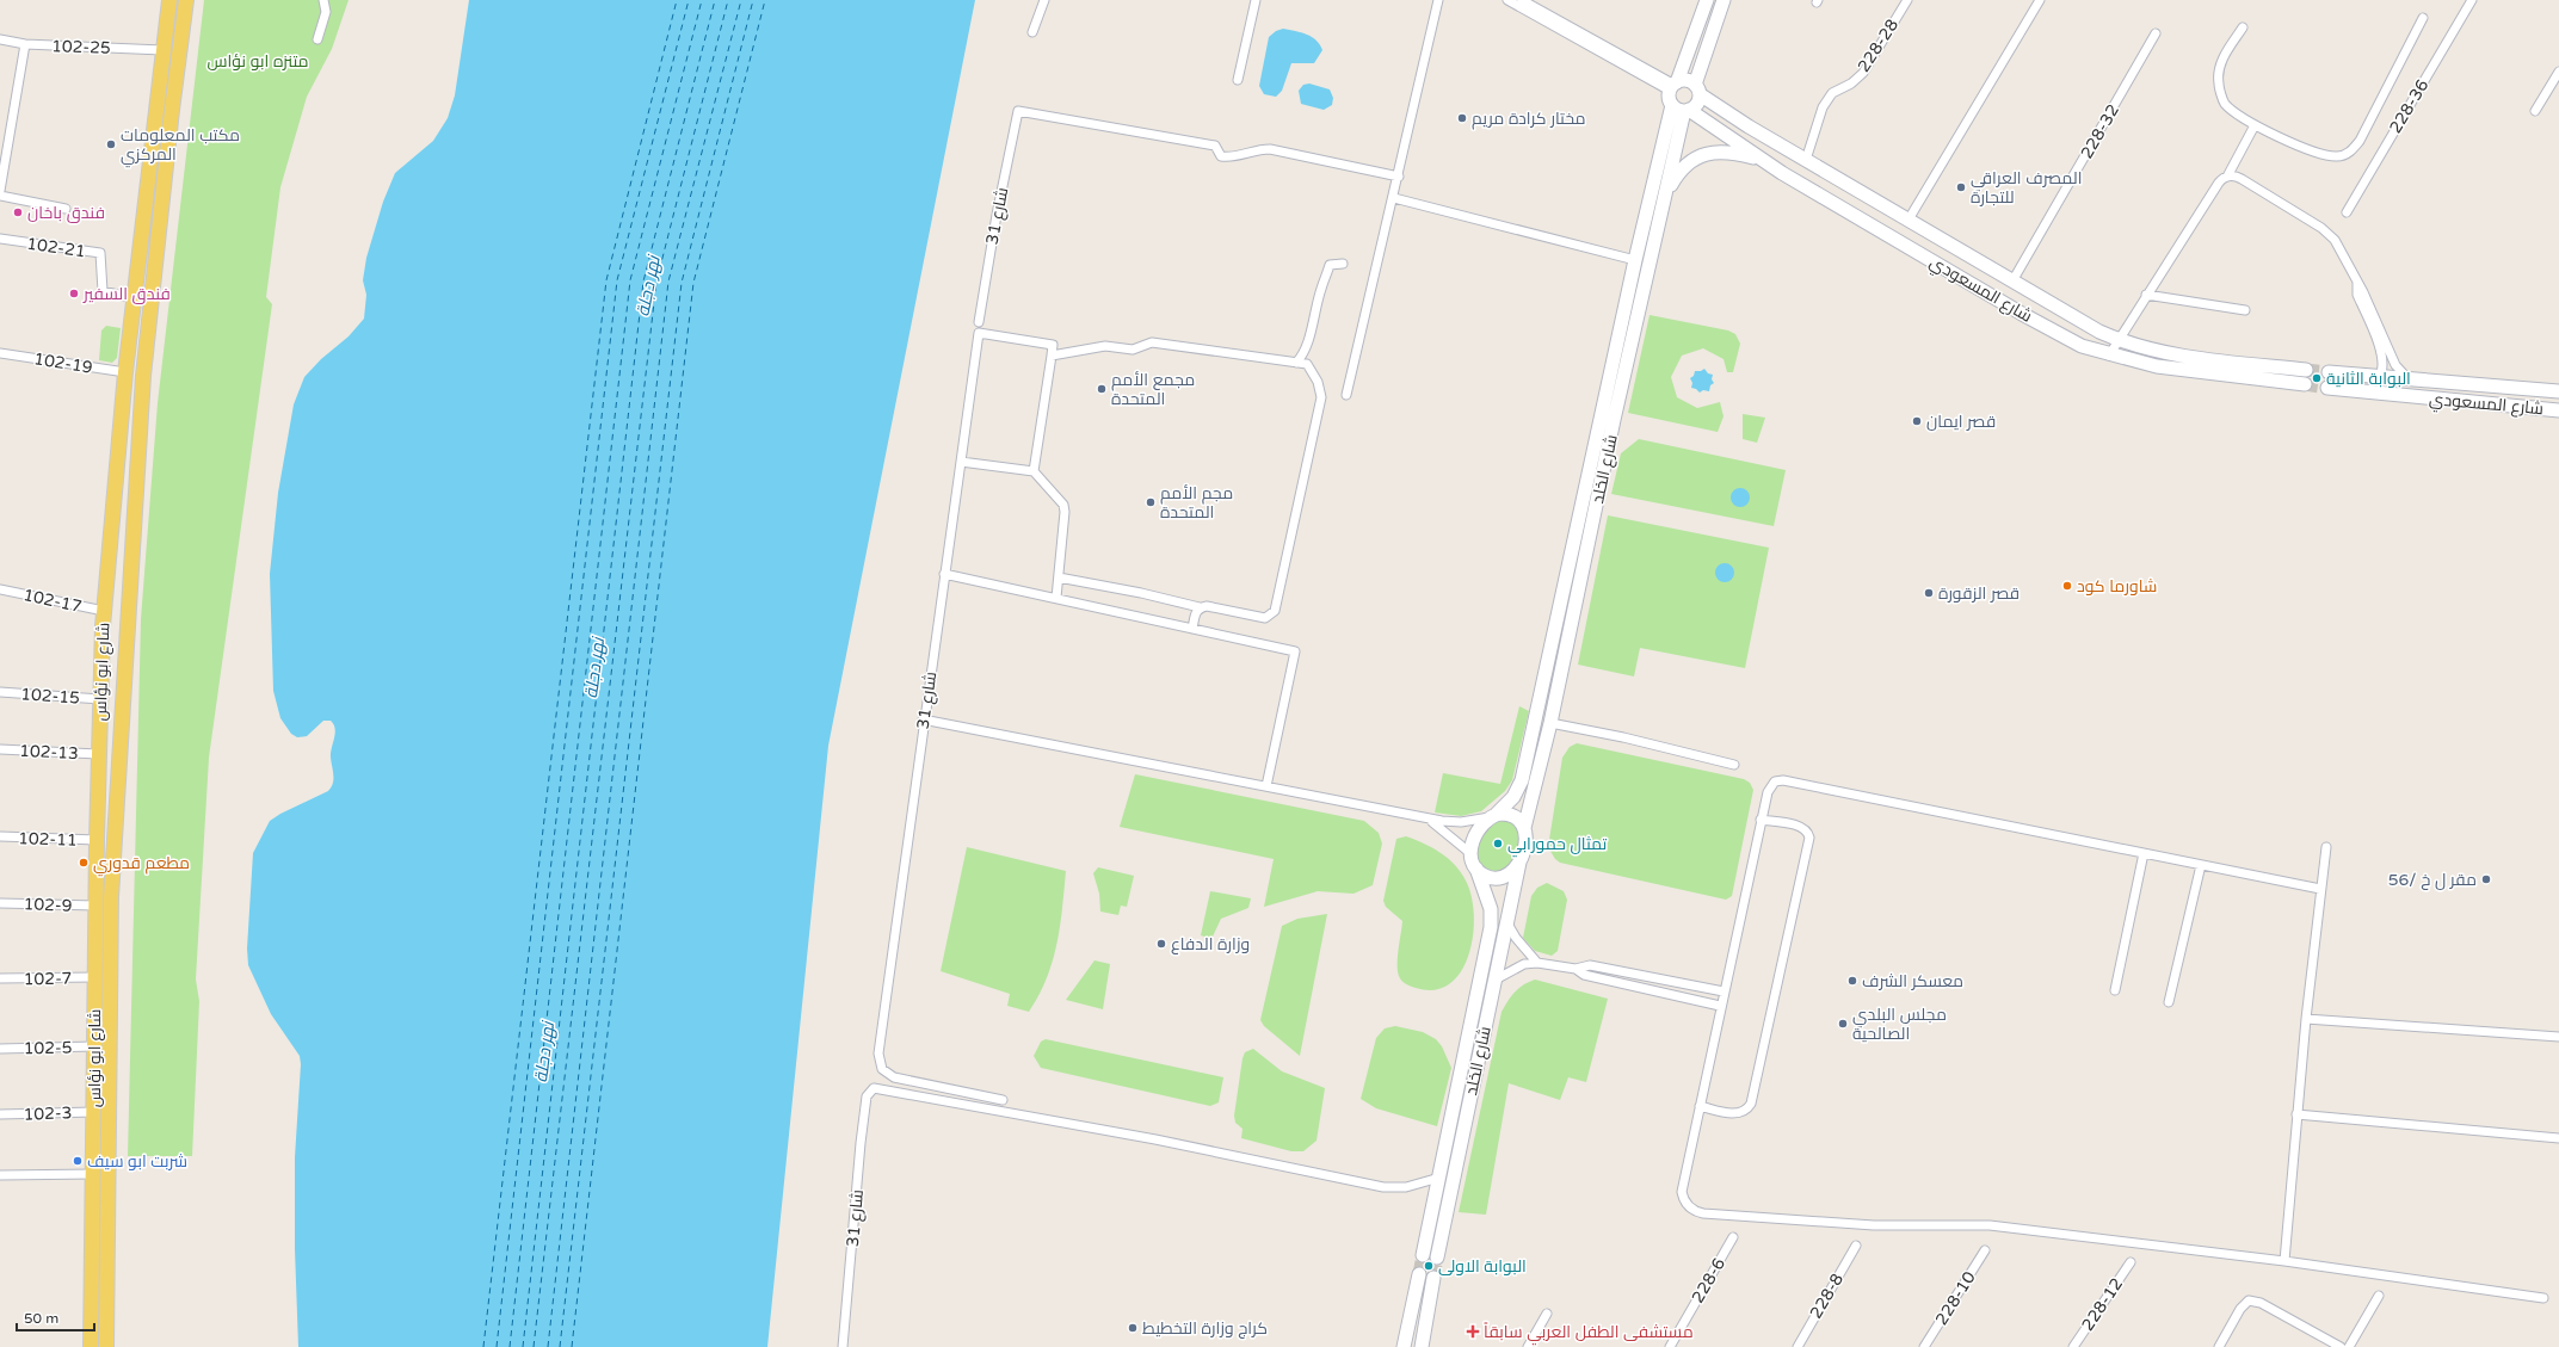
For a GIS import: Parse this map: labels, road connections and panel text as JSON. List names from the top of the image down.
{
  "streets": {
    "main road": ["شارع المسعودي", "شارع الخلد", "شارع ابو نؤاس"],
    "street": [
      "228-28",
      "102-25",
      "228-36",
      "228-32",
      "شارع 31",
      "102-21",
      "102-19",
      "102-17",
      "102-15",
      "102-13",
      "102-11",
      "102-9",
      "102-7",
      "102-5",
      "102-3",
      "228-6",
      "228-8",
      "228-10",
      "228-12"
    ]
  },
  "crossings": [
    ["228-28", "شارع المسعودي"],
    ["102-25", "شارع ابو نؤاس"],
    ["228-32", "شارع المسعودي"],
    ["شارع 31", "شارع الخلد"],
    ["102-21", "شارع ابو نؤاس"],
    ["شارع المسعودي", "شارع الخلد"],
    ["102-19", "شارع ابو نؤاس"],
    ["102-17", "شارع ابو نؤاس"],
    ["شارع ابو نؤاس", "102-15"],
    ["شارع ابو نؤاس", "102-13"],
    ["شارع ابو نؤاس", "102-11"],
    ["شارع ابو نؤاس", "102-9"],
    ["شارع ابو نؤاس", "102-7"],
    ["شارع ابو نؤاس", "102-5"],
    ["شارع ابو نؤاس", "102-3"]
  ],
  "water": ["نهر دجلة"],
  "parks": ["متنزه ابو نؤاس"],
  "places": {
    "other": [
      "مختار كرادة مريم",
      "مكتب المعلومات المركزي",
      "المصرف العراقي للتجارة",
      "فندق باخان",
      "فندق السفير",
      "البوابة الثانية",
      "مجمع الأمم المتحدة",
      "قصر ايمان",
      "مجم الأمم المتحدة",
      "شاورما كود",
      "قصر الزقورة",
      "تمثال حمورابي",
      "مطعم قدوري",
      "مقر ل خ /56",
      "وزارة الدفاع",
      "معسكر الشرف",
      "مجلس البلدي الصالحية",
      "شربت ابو سيف",
      "البوابة الاولى",
      "كراج وزارة التخطيط"
    ],
    "health": ["مستشفى الطفل العربي سابقاً"]
  },
  "scale_bar": "50 m"
}
